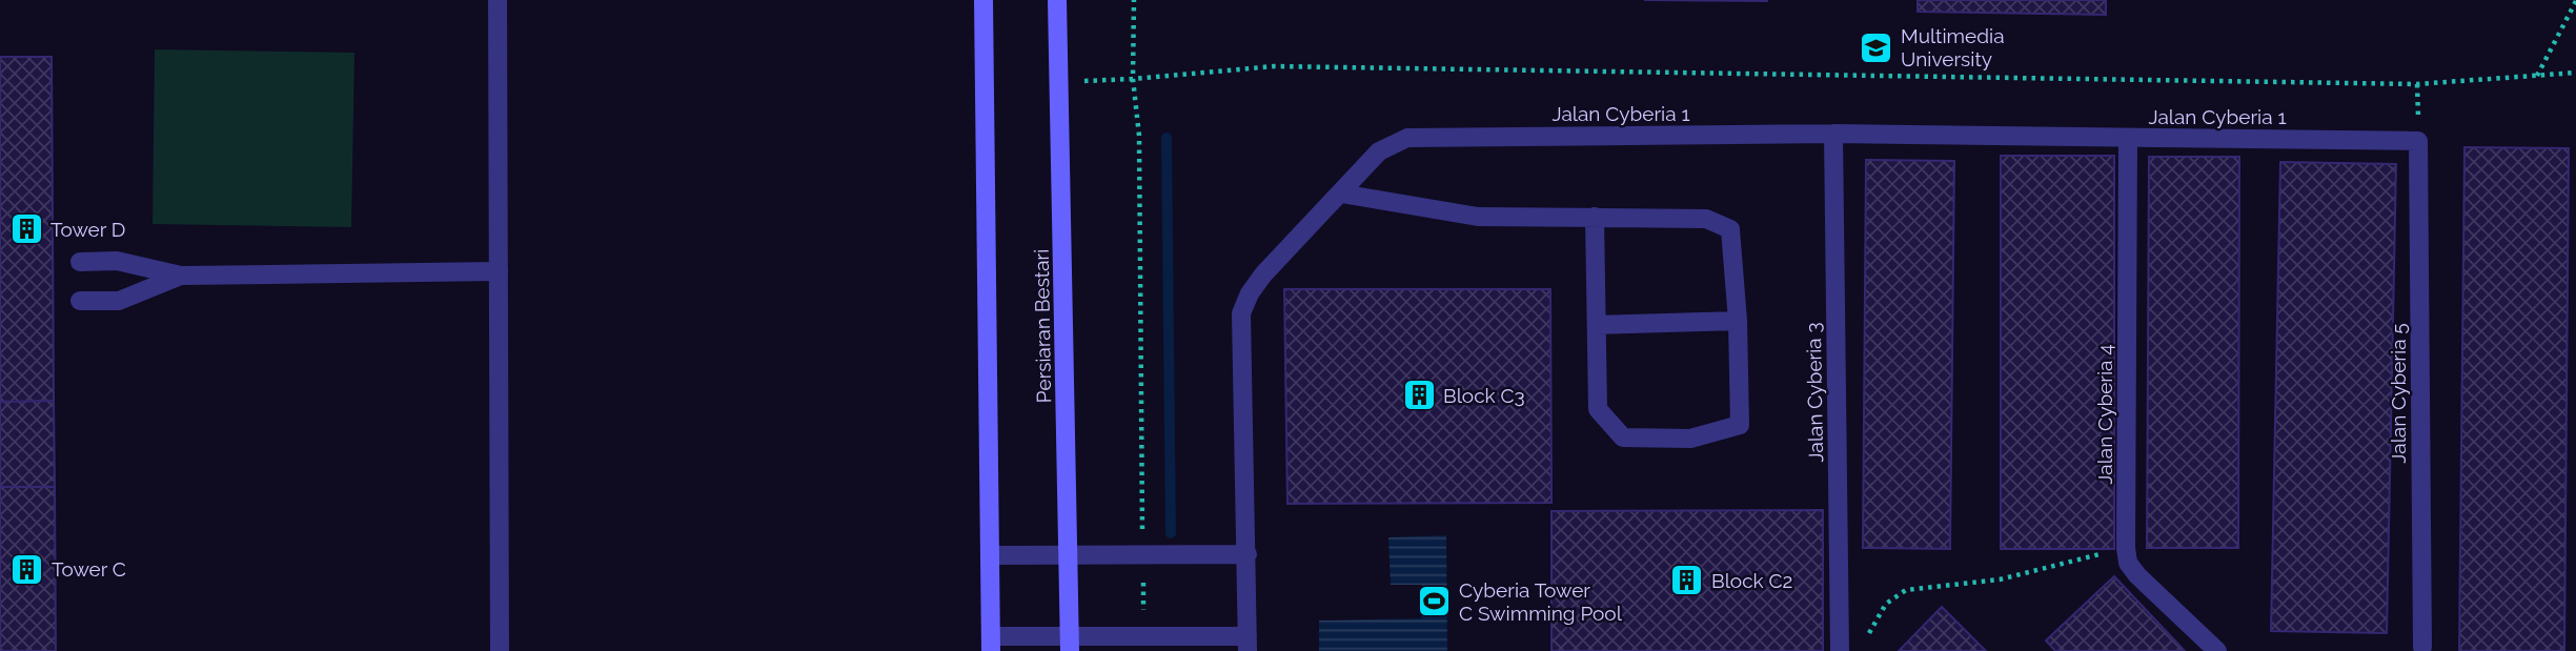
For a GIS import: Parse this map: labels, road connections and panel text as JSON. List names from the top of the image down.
{
  "streets": {
    "main road": ["Persiaran Bestari"],
    "street": [
      "Jalan Cyberia 1",
      "Jalan Cyberia 3",
      "Jalan Cyberia 5",
      "Jalan Cyberia 4"
    ]
  },
  "crossings": [
    ["Jalan Cyberia 1", "Jalan Cyberia 3"],
    ["Jalan Cyberia 1", "Jalan Cyberia 5"],
    ["Jalan Cyberia 1", "Jalan Cyberia 4"]
  ],
  "places": {
    "school or university": ["Multimedia University"],
    "building": [
      "Tower D",
      "Block C3",
      "Tower C",
      "Block C2"
    ],
    "sports": ["Cyberia Tower C Swimming Pool"]
  }
}
